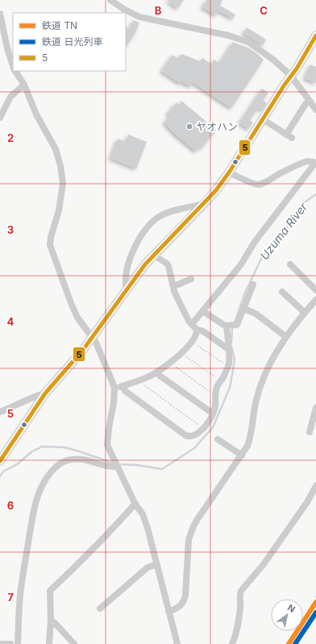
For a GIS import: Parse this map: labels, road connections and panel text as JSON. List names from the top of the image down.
{
  "water": ["Uzuma River"],
  "places": ["ヤオハン"],
  "lines": ["transit line 5", "rail line TN", "rail line 日光列車"],
  "legend": ["鉄道 TN", "鉄道 日光列車", "5"],
  "north": "top right",
  "grid": {
    "columns": ["B", "C"],
    "rows": [
      "2",
      "3",
      "4",
      "5",
      "6",
      "7"
    ]
  }
}
